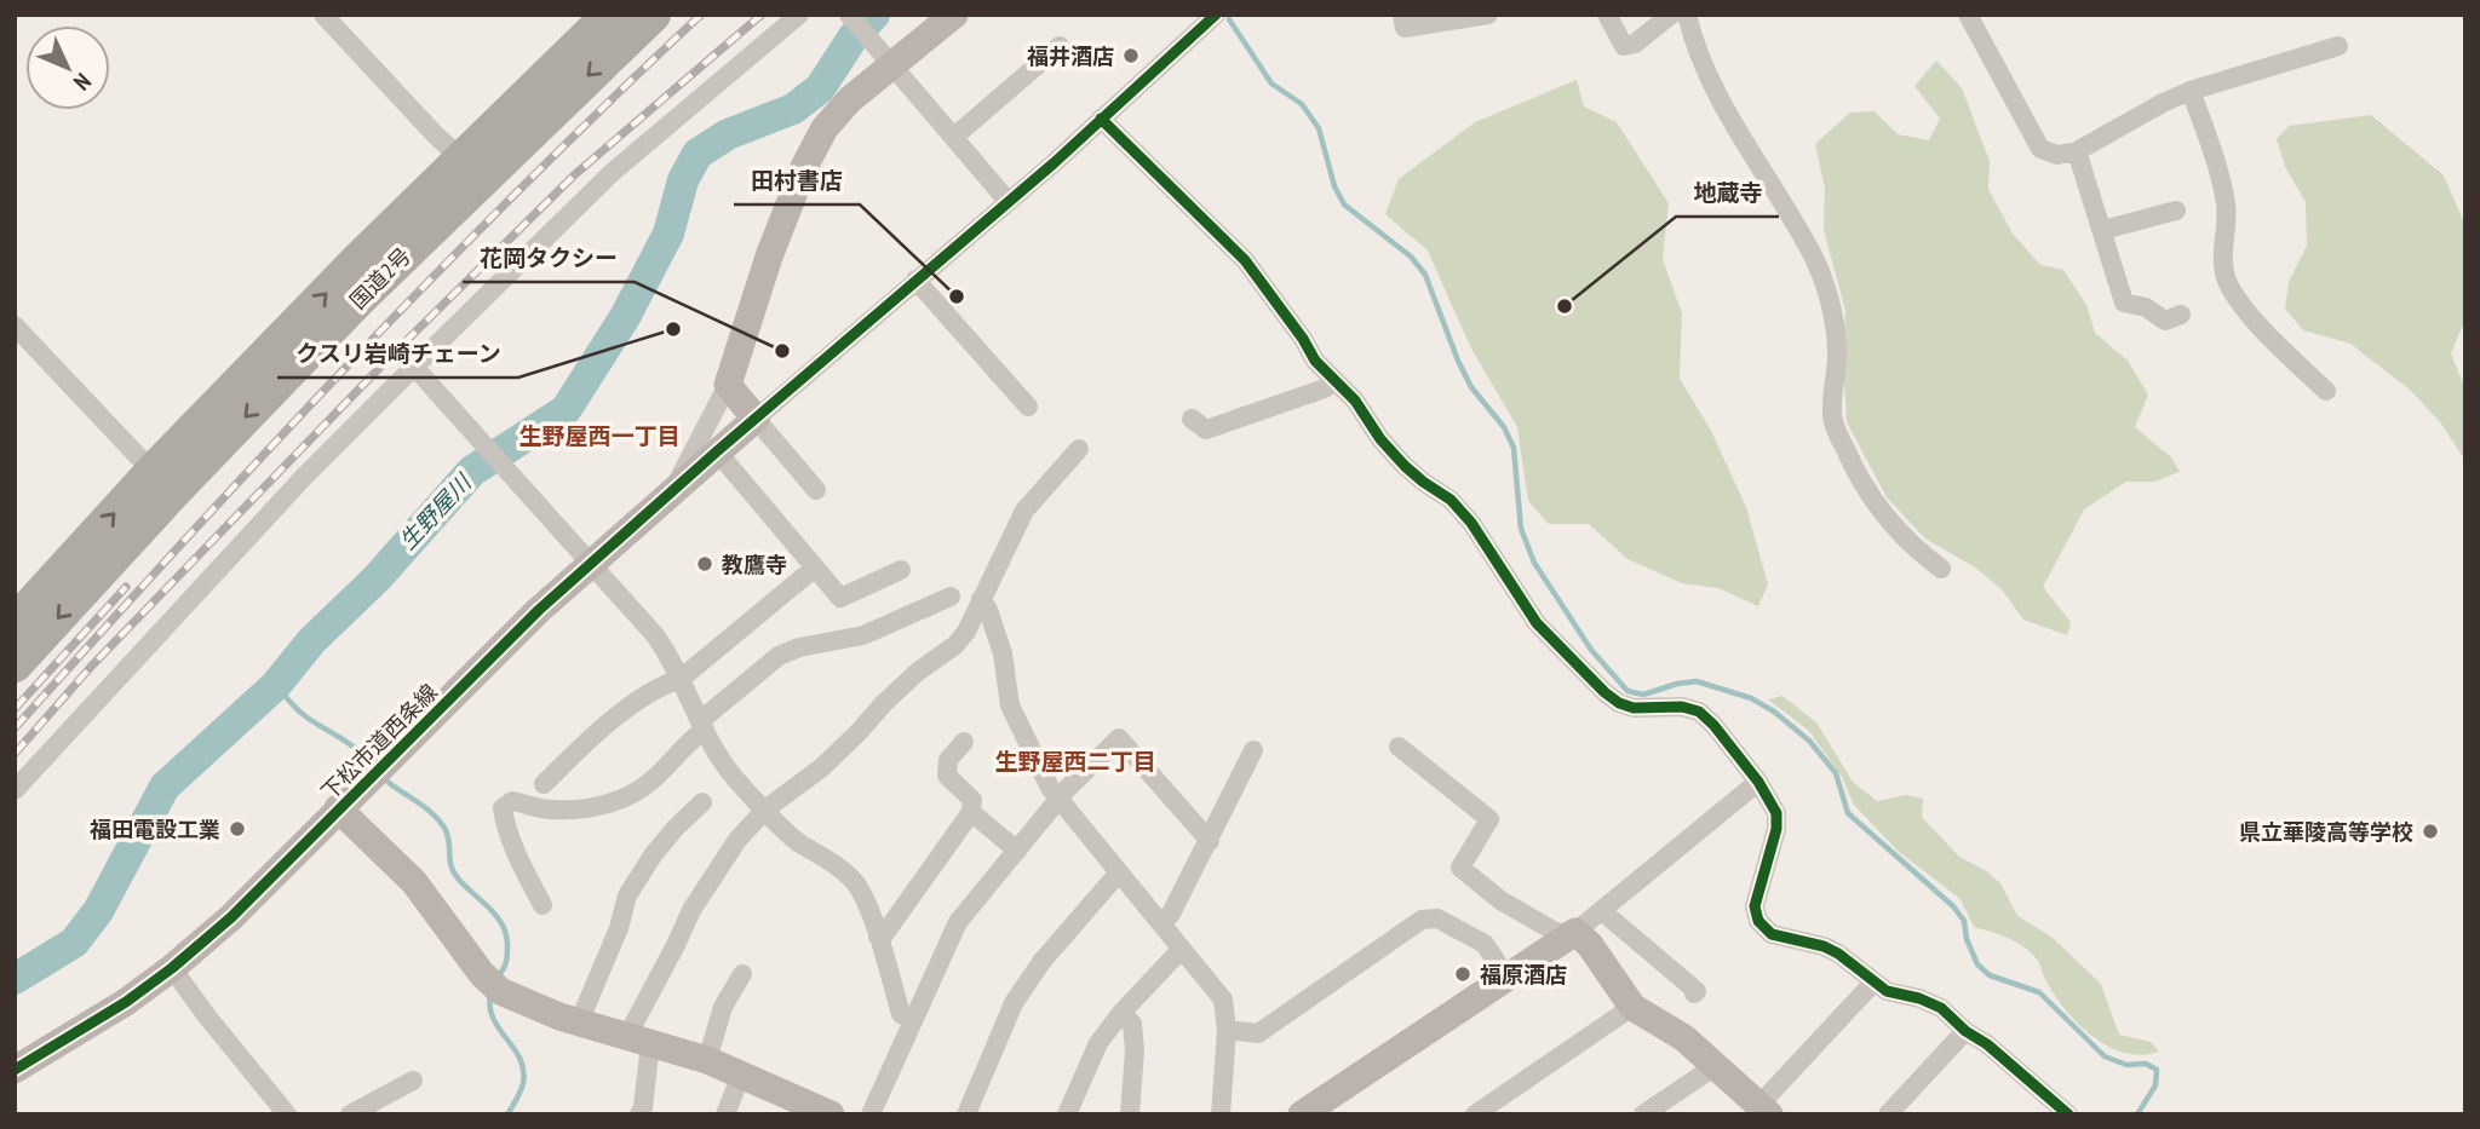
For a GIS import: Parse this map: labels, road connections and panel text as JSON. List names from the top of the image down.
{
  "streets": {
    "highway": ["国道2号"],
    "street": ["下松市道西条線"]
  },
  "districts": ["生野屋西一丁目", "生野屋西二丁目"],
  "water": ["生野屋川"],
  "places": [
    "福井酒店",
    "田村書店",
    "地蔵寺",
    "クスリ岩崎チェーン",
    "花岡タクシー",
    "教鷹寺",
    "福田電設工業",
    "県立華陵高等学校",
    "福原酒店"
  ],
  "north": "bottom right"
}
